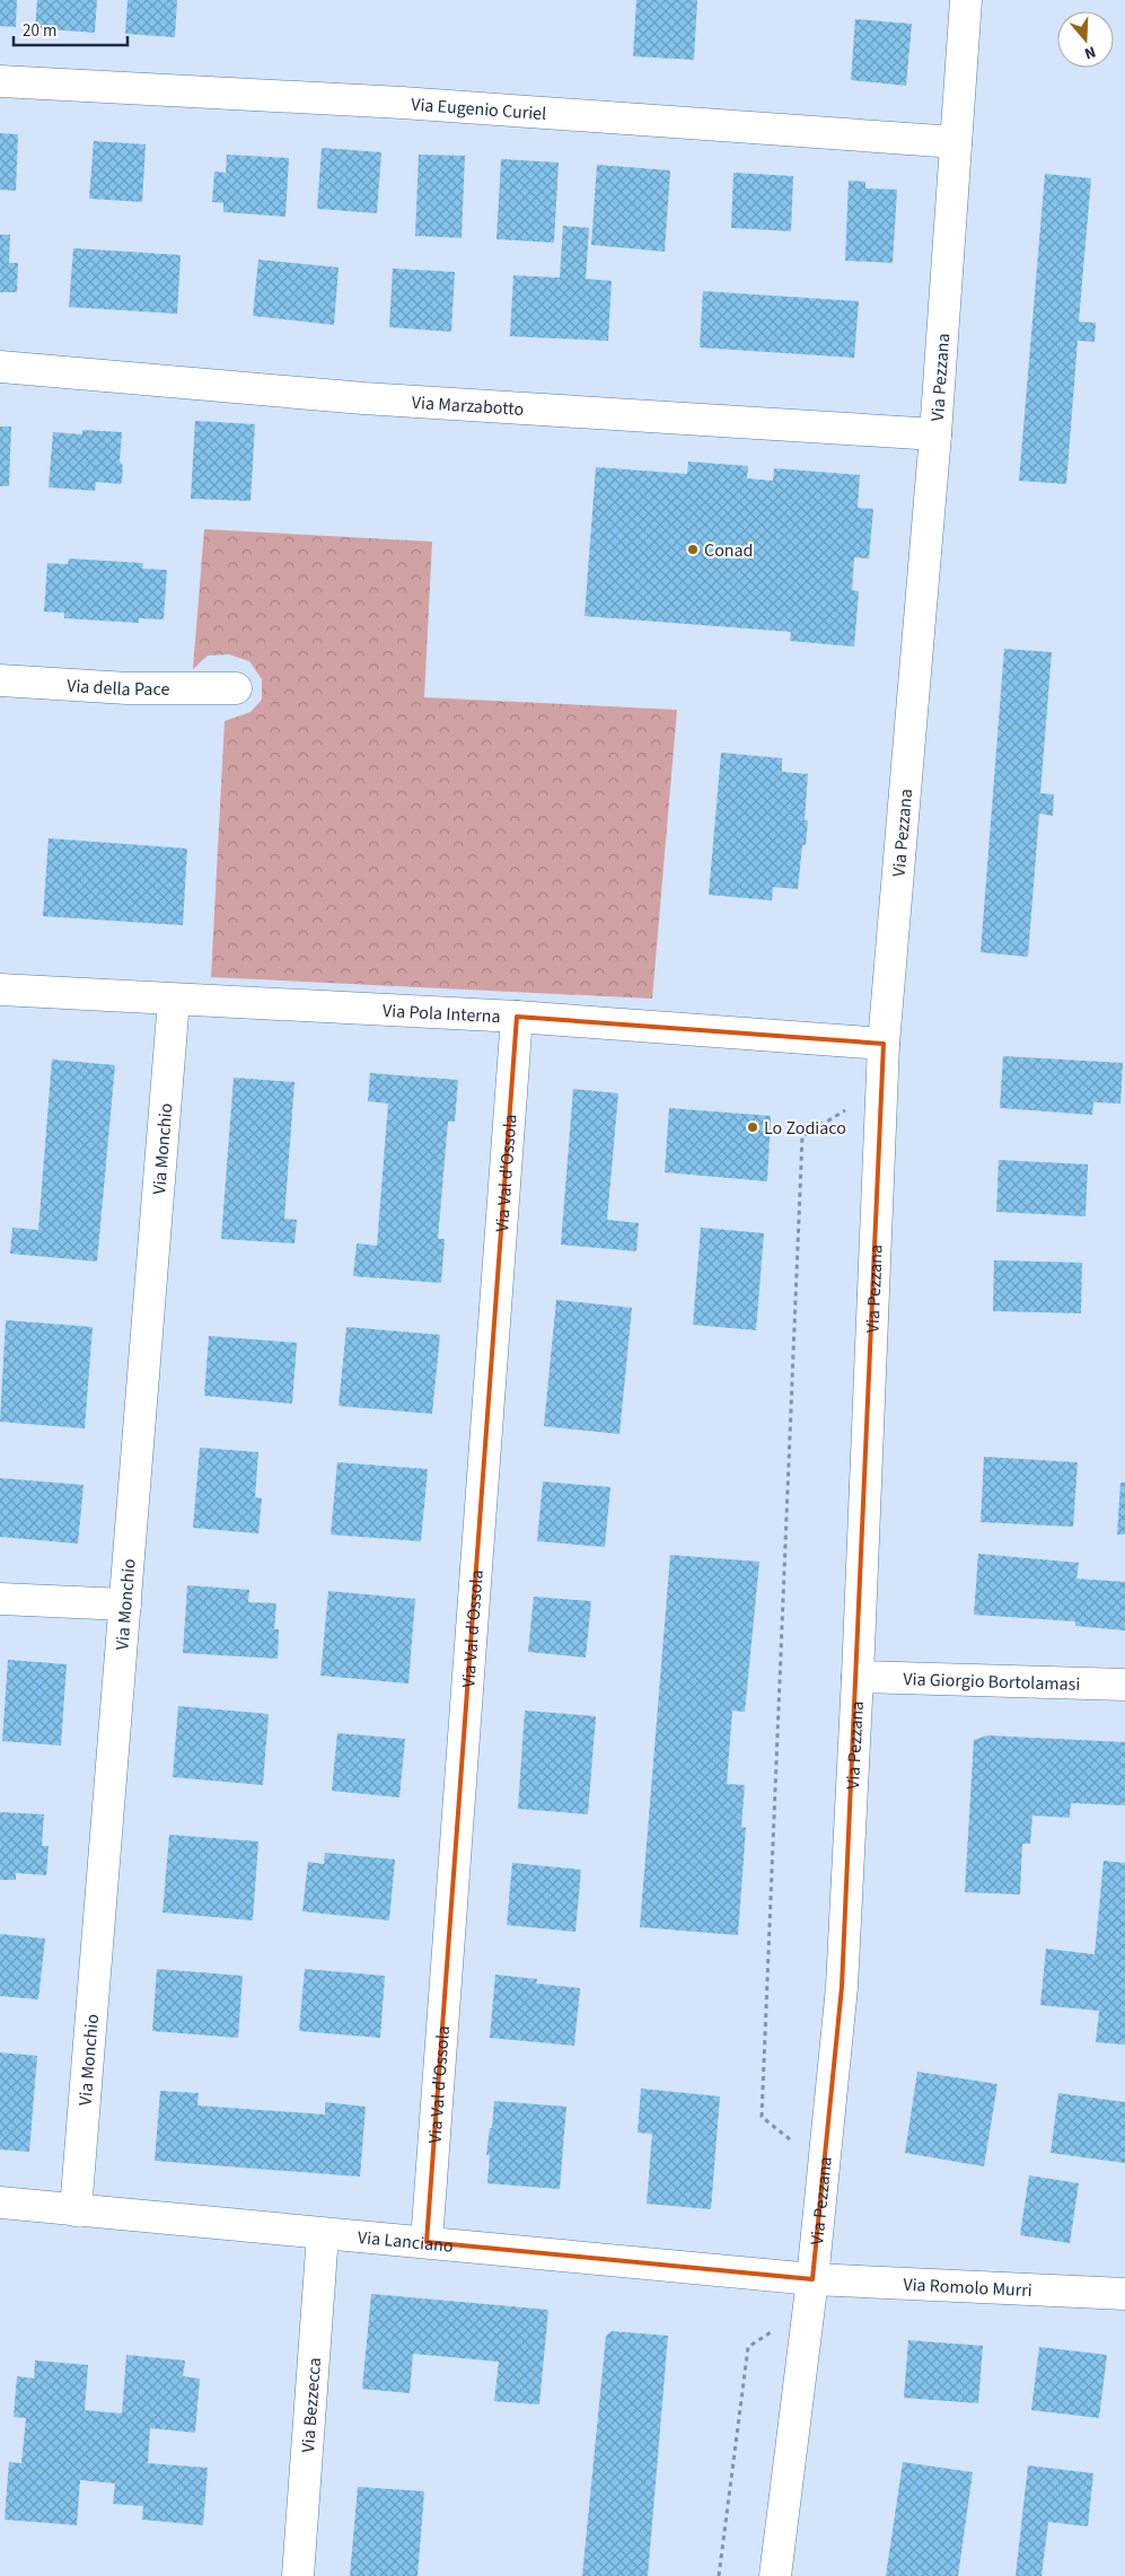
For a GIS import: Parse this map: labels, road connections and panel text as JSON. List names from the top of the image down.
{
  "streets": {
    "street": [
      "Via Eugenio Curiel",
      "Via Pezzana",
      "Via Marzabotto",
      "Via della Pace",
      "Via Pola Interna",
      "Via Monchio",
      "Via Val d'Ossola",
      "Via Giorgio Bortolamasi",
      "Via Lanciano",
      "Via Romolo Murri",
      "Via Bezzecca"
    ]
  },
  "crossings": [
    ["Via Eugenio Curiel", "Via Pezzana"],
    ["Via Pezzana", "Via Marzabotto"],
    ["Via Pezzana", "Via Pola Interna"],
    ["Via Pezzana", "Via Giorgio Bortolamasi"],
    ["Via Pezzana", "Via Lanciano"],
    ["Via Pezzana", "Via Romolo Murri"],
    ["Via Pola Interna", "Via Monchio"],
    ["Via Pola Interna", "Via Val d'Ossola"],
    ["Via Monchio", "Via Lanciano"],
    ["Via Val d'Ossola", "Via Lanciano"],
    ["Via Lanciano", "Via Romolo Murri"],
    ["Via Lanciano", "Via Bezzecca"]
  ],
  "places": ["Conad", "Lo Zodiaco"],
  "scale_bar": "20 m",
  "north": "bottom"
}
